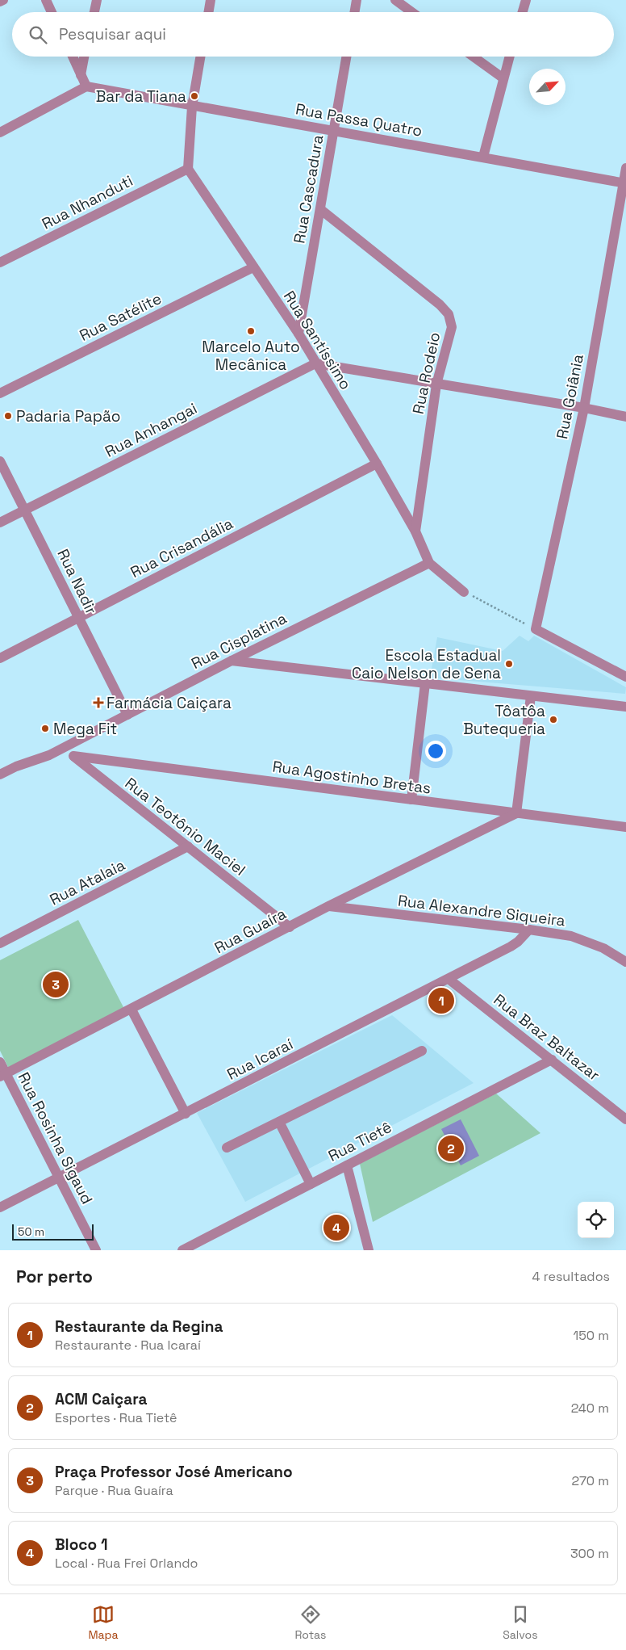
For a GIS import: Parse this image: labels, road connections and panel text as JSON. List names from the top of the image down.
{
  "streets": {
    "street": [
      "Rua Passa Quatro",
      "Rua Cascadura",
      "Rua Nhanduti",
      "Rua Satélite",
      "Rua Santíssimo",
      "Rua Rodeio",
      "Rua Goiânia",
      "Rua Anhangai",
      "Rua Crisandália",
      "Rua Nadir",
      "Rua Cisplatina",
      "Rua Agostinho Bretas",
      "Rua Teotônio Maciel",
      "Rua Atalaia",
      "Rua Alexandre Siqueira",
      "Rua Guaíra",
      "Rua Braz Baltazar",
      "Rua Icaraí",
      "Rua Rosinha Sigaud",
      "Rua Tietê"
    ]
  },
  "crossings": [
    ["Rua Passa Quatro", "Rua Cascadura"],
    ["Rua Passa Quatro", "Rua Goiânia"],
    ["Rua Cascadura", "Rua Santíssimo"],
    ["Rua Cascadura", "Rua Rodeio"],
    ["Rua Nhanduti", "Rua Santíssimo"],
    ["Rua Satélite", "Rua Santíssimo"],
    ["Rua Santíssimo", "Rua Rodeio"],
    ["Rua Santíssimo", "Rua Anhangai"],
    ["Rua Santíssimo", "Rua Crisandália"],
    ["Rua Santíssimo", "Rua Cisplatina"],
    ["Rua Anhangai", "Rua Nadir"],
    ["Rua Crisandália", "Rua Nadir"],
    ["Rua Nadir", "Rua Cisplatina"],
    ["Rua Cisplatina", "Rua Teotônio Maciel"],
    ["Rua Agostinho Bretas", "Rua Teotônio Maciel"],
    ["Rua Agostinho Bretas", "Rua Guaíra"],
    ["Rua Teotônio Maciel", "Rua Atalaia"],
    ["Rua Teotônio Maciel", "Rua Guaíra"],
    ["Rua Alexandre Siqueira", "Rua Guaíra"],
    ["Rua Alexandre Siqueira", "Rua Icaraí"],
    ["Rua Guaíra", "Rua Rosinha Sigaud"],
    ["Rua Braz Baltazar", "Rua Icaraí"],
    ["Rua Braz Baltazar", "Rua Tietê"],
    ["Rua Icaraí", "Rua Rosinha Sigaud"]
  ],
  "places": {
    "other": [
      "Bar da Tiana",
      "Marcelo Auto Mecânica",
      "Padaria Papão",
      "Escola Estadual Caio Nelson de Sena",
      "Tôatôa Butequeria",
      "Mega Fit"
    ],
    "health": ["Farmácia Caiçara"]
  },
  "scale_bar": "50 m",
  "north": "top right",
  "page": {
    "search": "Pesquisar aqui",
    "pins": [
      "3",
      "1",
      "2",
      "4"
    ],
    "scale": "50 m",
    "heading": ["Por perto", "4 resultados"],
    "list": [
      {
        "mark": "1",
        "name": "Restaurante da Regina",
        "note": "Restaurante · Rua Icaraí",
        "value": "150 m"
      },
      {
        "mark": "2",
        "name": "ACM Caiçara",
        "note": "Esportes · Rua Tietê",
        "value": "240 m"
      },
      {
        "mark": "3",
        "name": "Praça Professor José Americano",
        "note": "Parque · Rua Guaíra",
        "value": "270 m"
      },
      {
        "mark": "4",
        "name": "Bloco 1",
        "note": "Local · Rua Frei Orlando",
        "value": "300 m"
      }
    ],
    "nav": ["Mapa", "Rotas", "Salvos"]
  }
}
